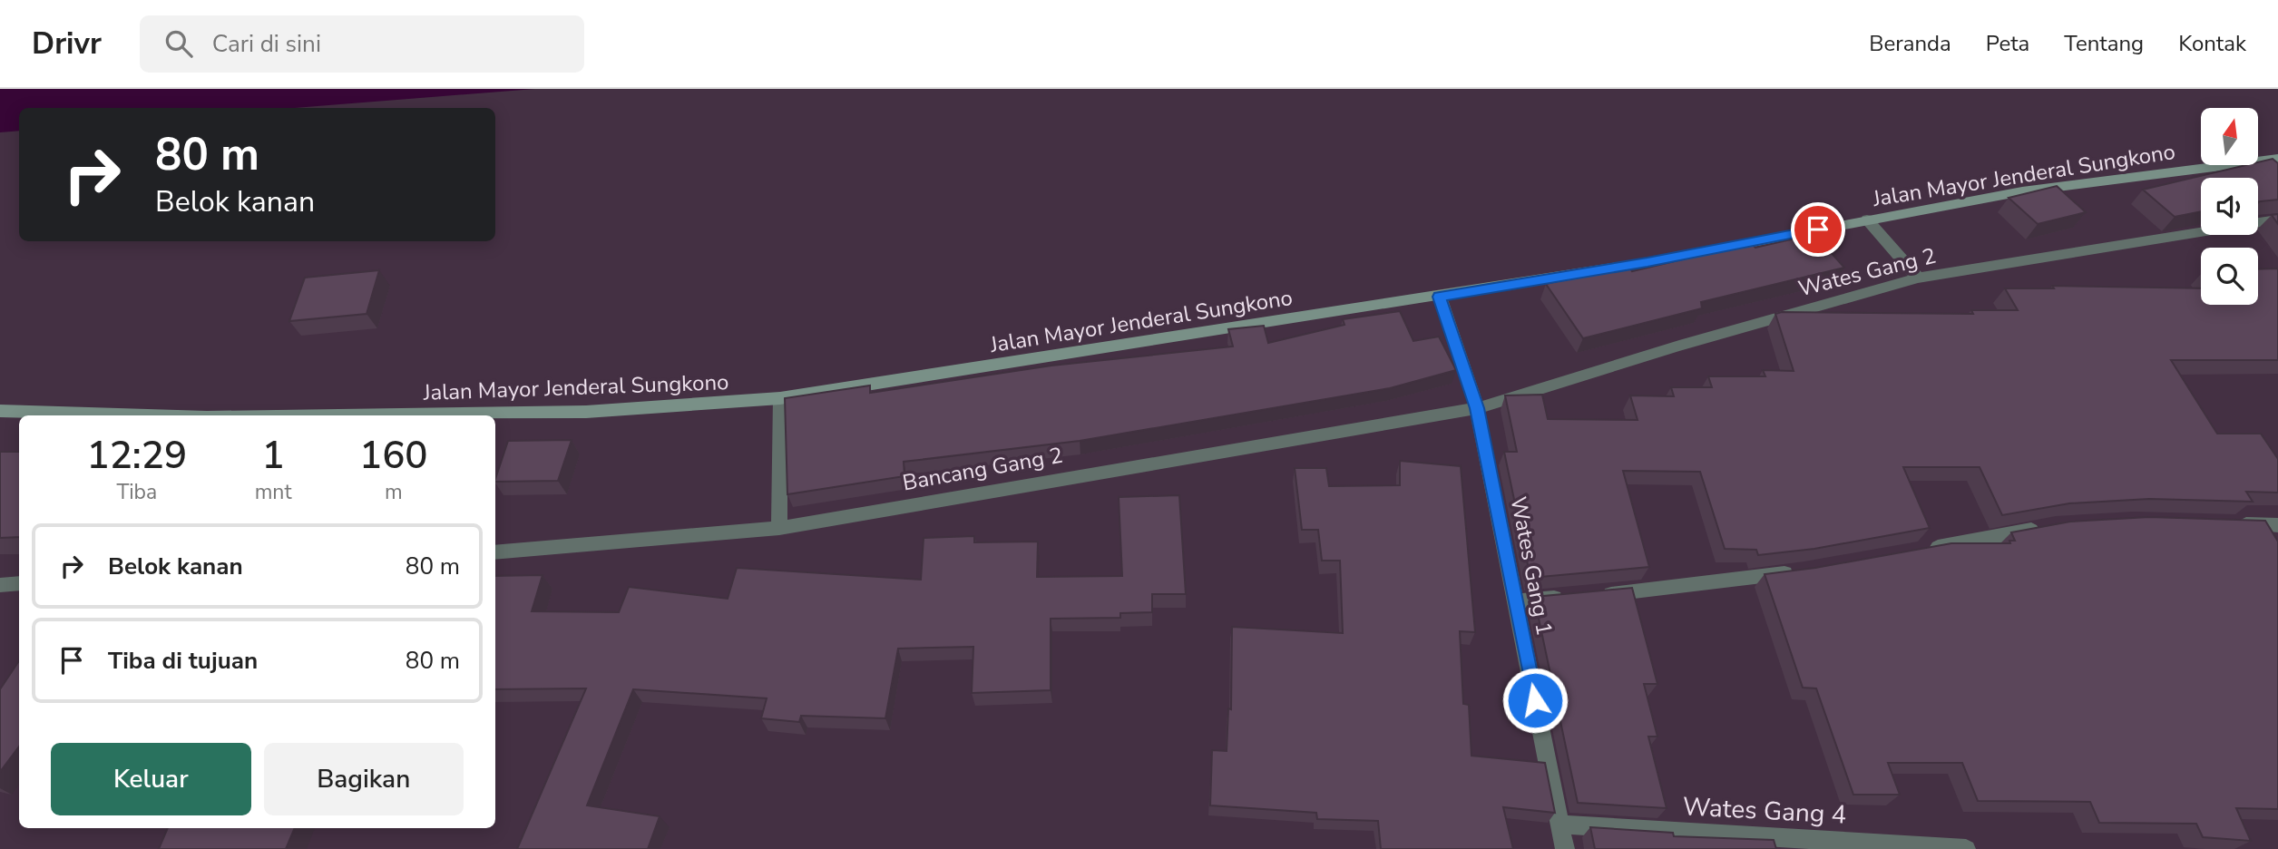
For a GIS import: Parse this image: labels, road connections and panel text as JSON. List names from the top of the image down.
{
  "streets": {
    "main road": ["Jalan Mayor Jenderal Sungkono"],
    "street": [
      "Wates Gang 2",
      "Bancang Gang 2",
      "Wates Gang 1",
      "Wates Gang 4"
    ]
  },
  "crossings": [
    ["Jalan Mayor Jenderal Sungkono", "Wates Gang 1"],
    ["Wates Gang 2", "Bancang Gang 2"],
    ["Wates Gang 2", "Wates Gang 1"],
    ["Bancang Gang 2", "Wates Gang 1"],
    ["Wates Gang 1", "Wates Gang 4"]
  ],
  "north": "top",
  "page": {
    "header": "Drivr",
    "search": "Cari di sini",
    "nav": [
      "Beranda",
      "Peta",
      "Tentang",
      "Kontak"
    ],
    "turn": ["80 m", "Belok kanan"],
    "eta": [
      "12:29",
      "Tiba",
      "1",
      "mnt",
      "160",
      "m"
    ],
    "list": [
      {
        "name": "Belok kanan",
        "value": "80 m"
      },
      {
        "name": "Tiba di tujuan",
        "value": "80 m"
      }
    ],
    "buttons": ["Keluar", "Bagikan"]
  }
}
